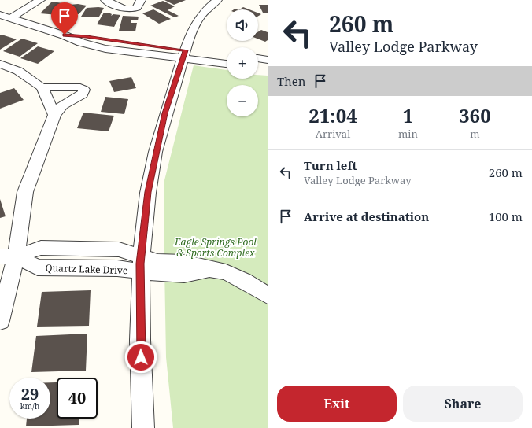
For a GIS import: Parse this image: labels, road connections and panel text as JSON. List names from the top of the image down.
{
  "streets": {
    "street": ["Quartz Lake Drive"]
  },
  "parks": ["Eagle Springs Pool & Sports Complex"],
  "page": {
    "turn": ["260 m", "Valley Lodge Parkway"],
    "map_buttons": ["+", "−"],
    "then": "Then",
    "eta": [
      "21:04",
      "Arrival",
      "1",
      "min",
      "360",
      "m"
    ],
    "list": [
      {
        "name": "Turn left",
        "note": "Valley Lodge Parkway",
        "value": "260 m"
      },
      {
        "name": "Arrive at destination",
        "value": "100 m"
      }
    ],
    "speed": "29 km/h",
    "limit": "40",
    "buttons": ["Exit", "Share"]
  }
}
